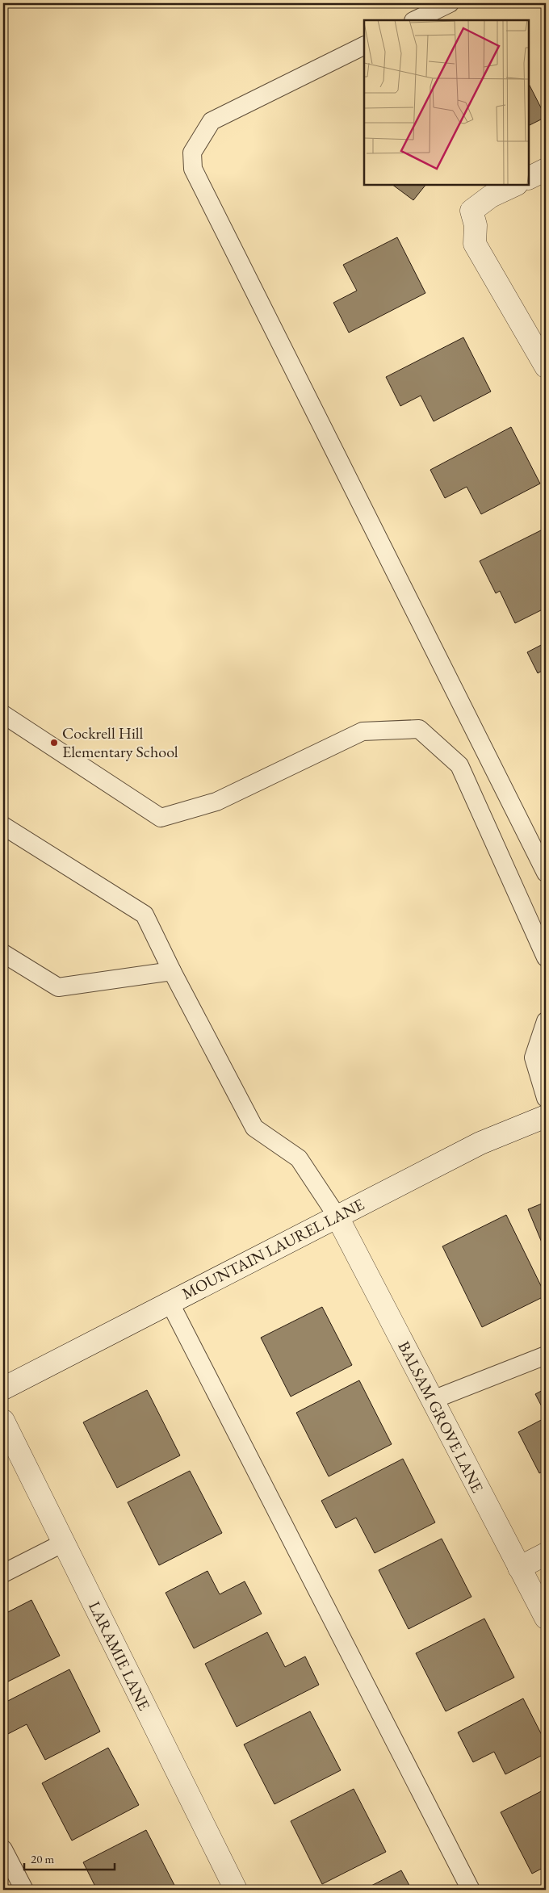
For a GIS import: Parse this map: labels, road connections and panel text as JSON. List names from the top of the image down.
{
  "streets": {
    "street": ["MOUNTAIN LAUREL LANE", "BALSAM GROVE LANE", "LARAMIE LANE"]
  },
  "crossings": [
    ["MOUNTAIN LAUREL LANE", "BALSAM GROVE LANE"]
  ],
  "places": ["Cockrell Hill Elementary School"],
  "scale_bar": "20 m"
}
